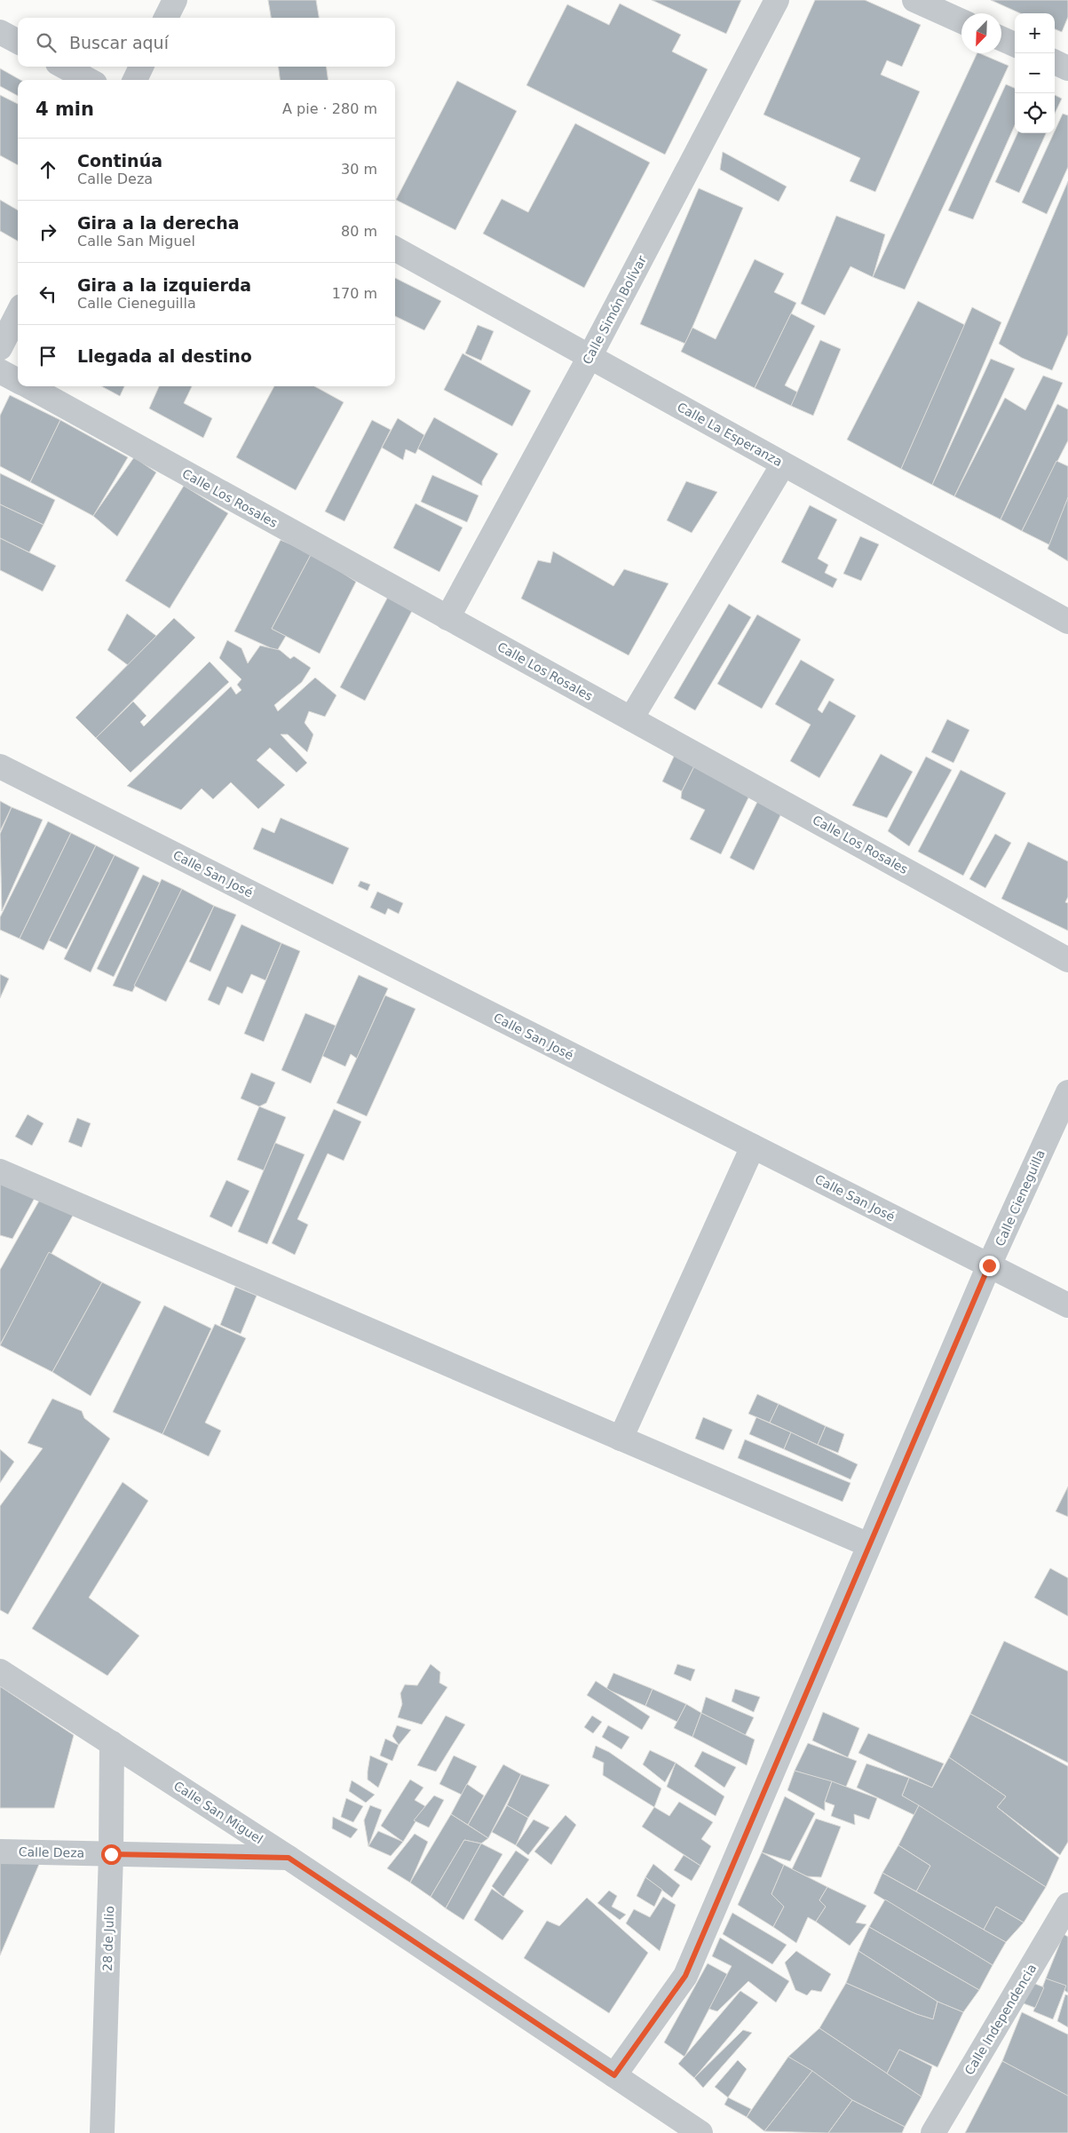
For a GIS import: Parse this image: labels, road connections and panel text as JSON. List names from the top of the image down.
{
  "streets": {
    "street": [
      "Calle Simón Bolívar",
      "Calle La Esperanza",
      "Calle Los Rosales",
      "Calle San José",
      "Calle Cieneguilla",
      "Calle San Miguel",
      "Calle Deza",
      "28 de Julio",
      "Calle Independencia"
    ]
  },
  "crossings": [
    ["Calle Simón Bolívar", "Calle La Esperanza"],
    ["Calle Simón Bolívar", "Calle Los Rosales"],
    ["Calle San José", "Calle Cieneguilla"],
    ["Calle Cieneguilla", "Calle San Miguel"],
    ["Calle San Miguel", "Calle Deza"],
    ["Calle San Miguel", "28 de Julio"],
    ["Calle Deza", "28 de Julio"]
  ],
  "north": "bottom left",
  "page": {
    "map_buttons": ["+", "−"],
    "search": "Buscar aquí",
    "heading": ["4 min", "A pie · 280 m"],
    "list": [
      ["Continúa", "Calle Deza", "30 m"],
      ["Gira a la derecha", "Calle San Miguel", "80 m"],
      ["Gira a la izquierda", "Calle Cieneguilla", "170 m"],
      "Llegada al destino"
    ]
  }
}
